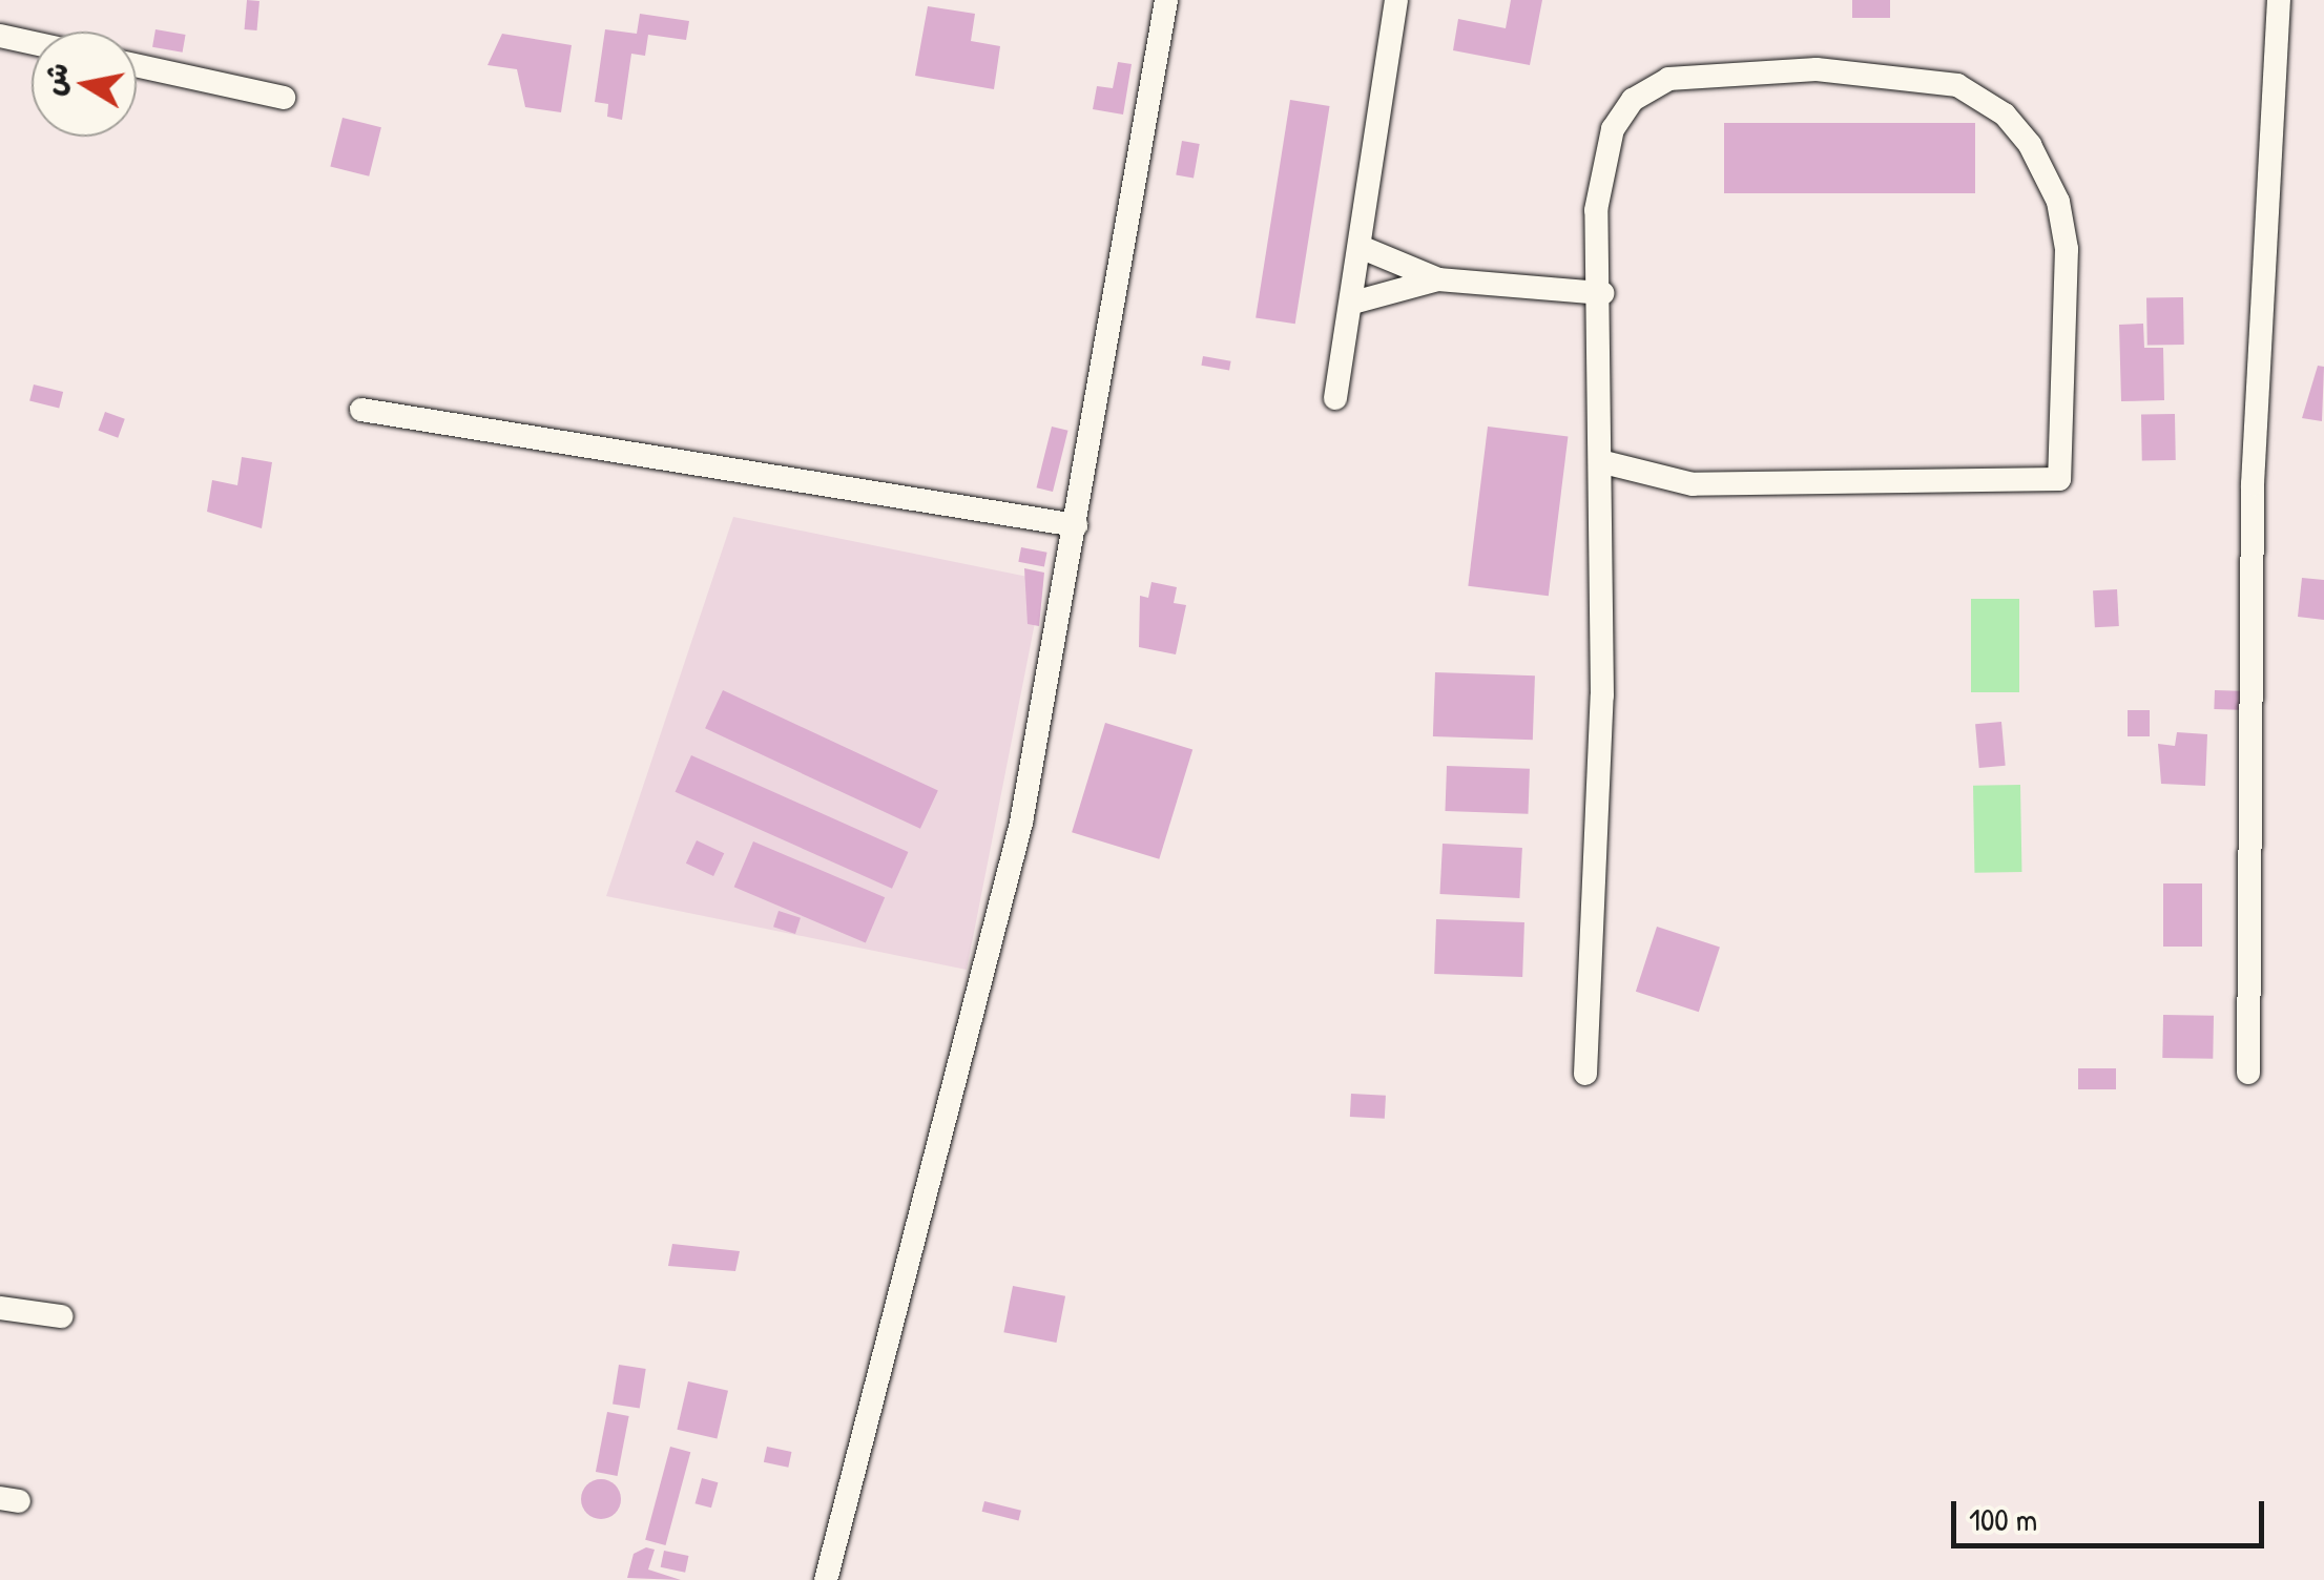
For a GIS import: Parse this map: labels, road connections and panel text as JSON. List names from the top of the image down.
{
  "scale_bar": "100 m",
  "north": "left"
}
